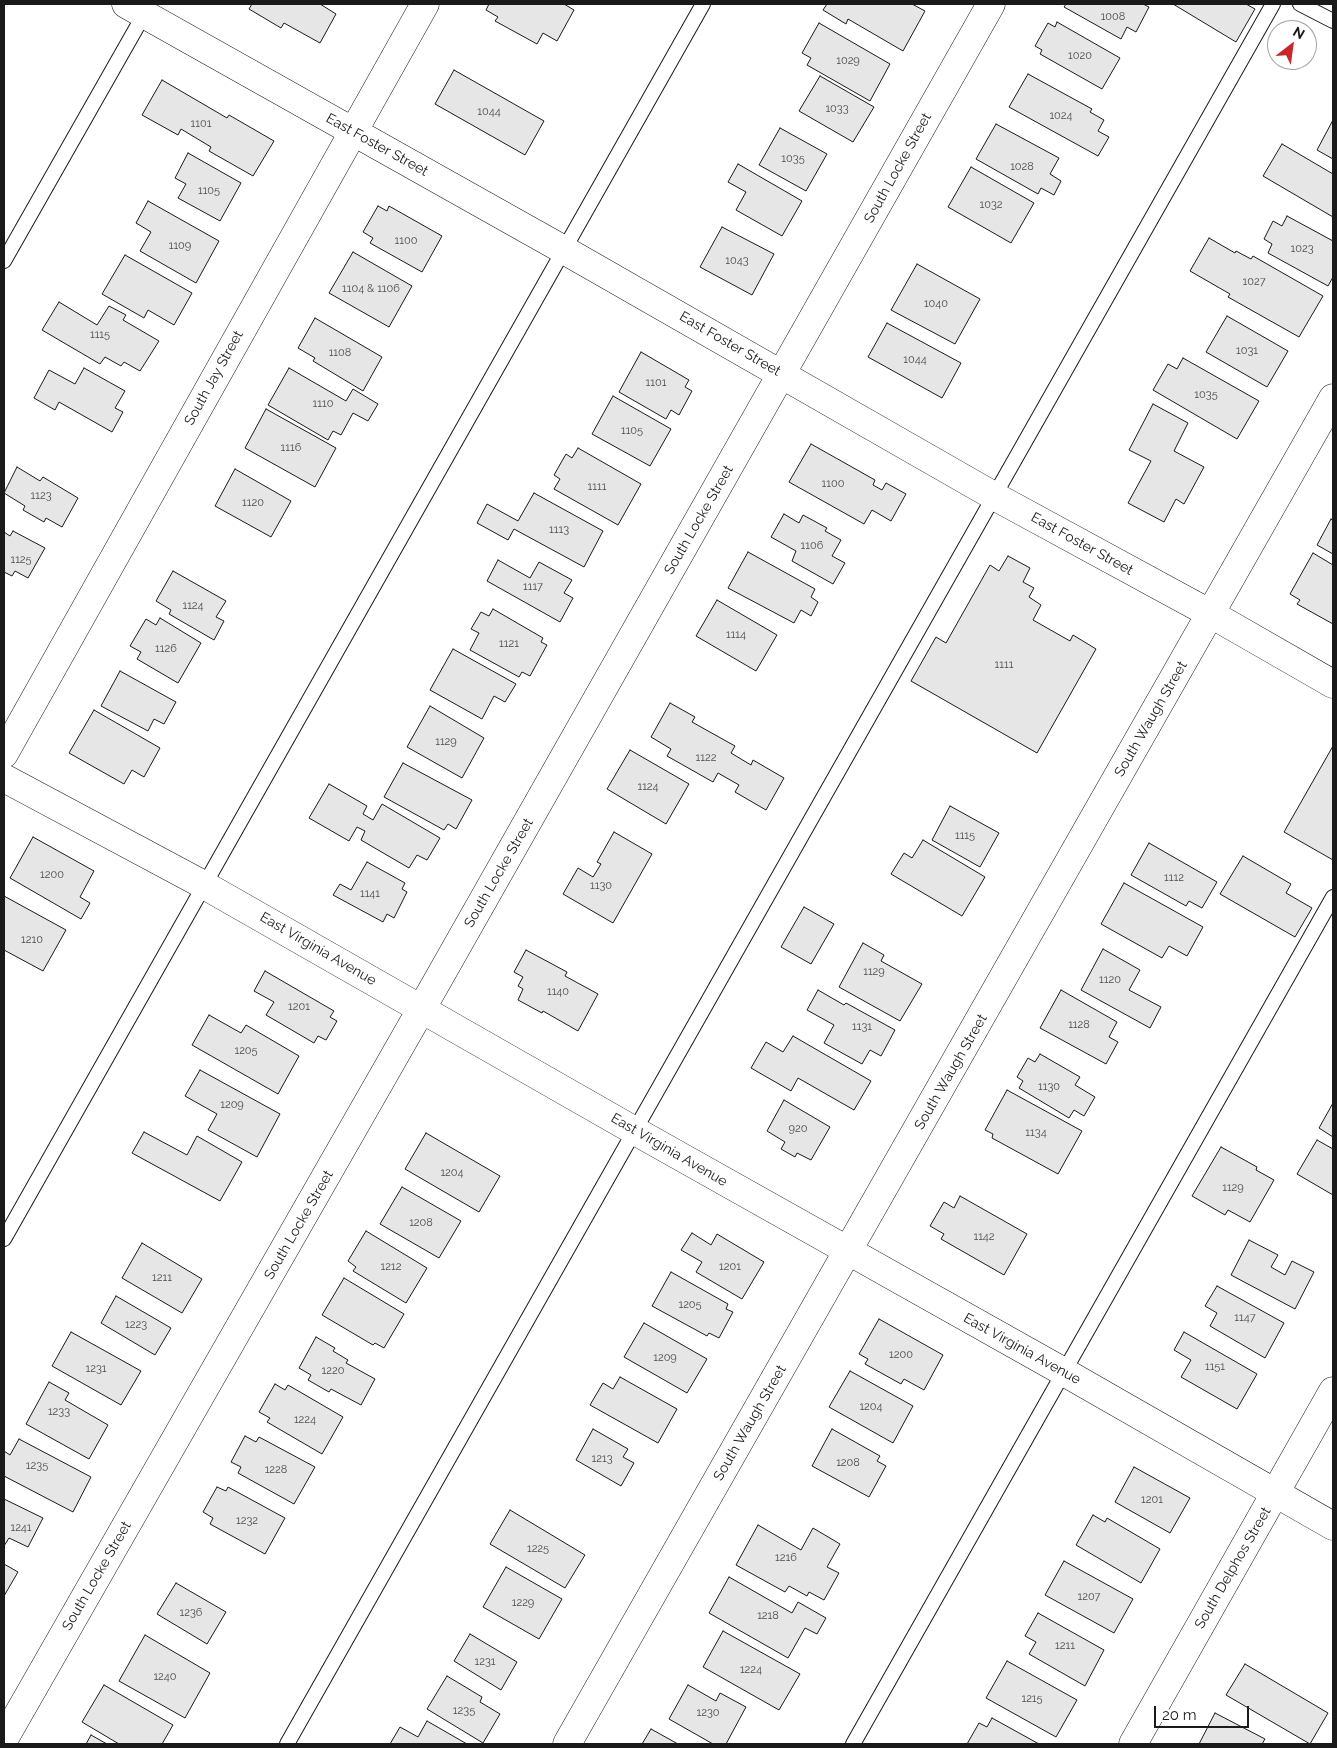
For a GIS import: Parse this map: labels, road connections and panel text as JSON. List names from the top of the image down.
{
  "streets": {
    "street": [
      "East Foster Street",
      "South Locke Street",
      "South Jay Street",
      "South Waugh Street",
      "East Virginia Avenue",
      "South Delphos Street"
    ]
  },
  "crossings": [
    ["East Foster Street", "South Locke Street"],
    ["East Foster Street", "South Jay Street"],
    ["East Foster Street", "South Waugh Street"],
    ["South Locke Street", "East Virginia Avenue"],
    ["South Waugh Street", "East Virginia Avenue"],
    ["East Virginia Avenue", "South Delphos Street"]
  ],
  "house_numbers": [
    "1008",
    "1020",
    "1029",
    "1033",
    "1044",
    "1024",
    "1101",
    "1035",
    "1028",
    "1105",
    "1032",
    "1100",
    "1109",
    "1023",
    "1043",
    "1027",
    "1104 & 1106",
    "1040",
    "1115",
    "1031",
    "1108",
    "1044",
    "1101",
    "1035",
    "1110",
    "1105",
    "1116",
    "1100",
    "1111",
    "1123",
    "1120",
    "1113",
    "1106",
    "1125",
    "1117",
    "1124",
    "1114",
    "1121",
    "1126",
    "1111",
    "1129",
    "1122",
    "1124",
    "1115",
    "1200",
    "1112",
    "1130",
    "1141",
    "1210",
    "1129",
    "1120",
    "1140",
    "1201",
    "1128",
    "1131",
    "1205",
    "1130",
    "1209",
    "920",
    "1134",
    "1204",
    "1129",
    "1208",
    "1142",
    "1212",
    "1201",
    "1211",
    "1205",
    "1147",
    "1223",
    "1200",
    "1209",
    "1151",
    "1231",
    "1220",
    "1204",
    "1233",
    "1224",
    "1213",
    "1208",
    "1235",
    "1228",
    "1201",
    "1232",
    "1241",
    "1225",
    "1216",
    "1207",
    "1229",
    "1236",
    "1218",
    "1211",
    "1231",
    "1224",
    "1240",
    "1215",
    "1235",
    "1230"
  ],
  "scale_bar": "20 m",
  "north": "top right"
}
